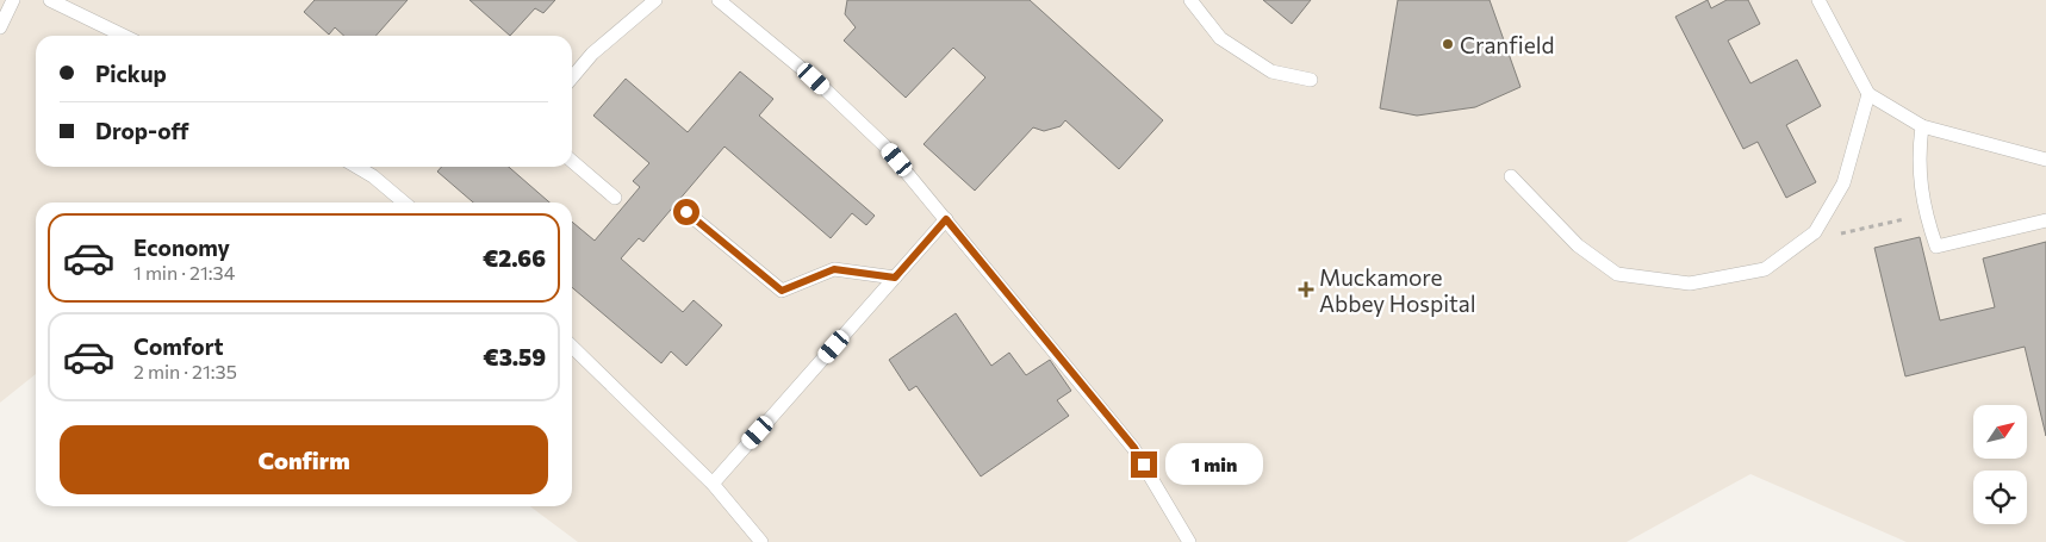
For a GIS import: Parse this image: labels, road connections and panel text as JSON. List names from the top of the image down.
{
  "places": {
    "other": ["Cranfield"],
    "health": ["Muckamore Abbey Hospital"]
  },
  "north": "top right",
  "page": {
    "banner": ["Pickup", "Drop-off"],
    "list": [
      {
        "name": "Economy",
        "note": "1 min · 21:34",
        "value": "€2.66"
      },
      {
        "name": "Comfort",
        "note": "2 min · 21:35",
        "value": "€3.59"
      }
    ],
    "buttons": "Confirm",
    "bubble": "1 min"
  }
}
